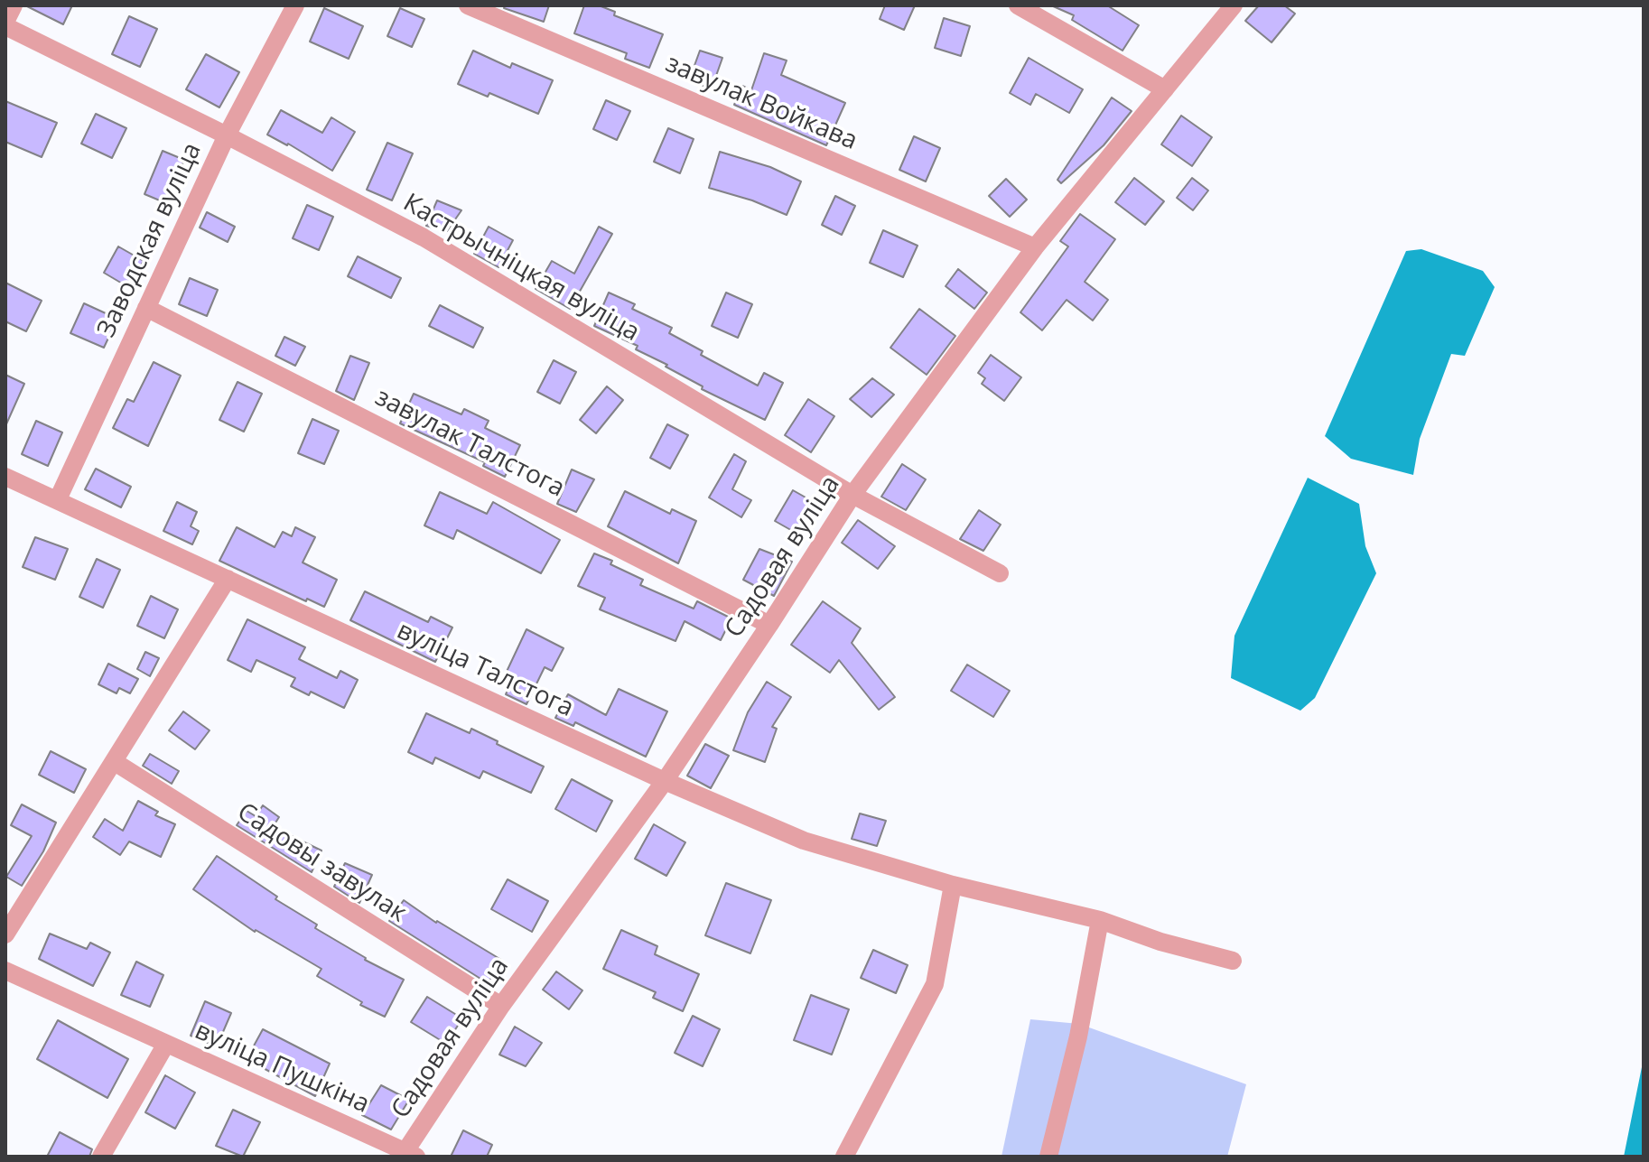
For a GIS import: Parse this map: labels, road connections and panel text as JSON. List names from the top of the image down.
{
  "streets": {
    "street": [
      "завулак Войкава",
      "Заводская вуліца",
      "Кастрычніцкая вуліца",
      "завулак Талстога",
      "Садовая вуліца",
      "вуліца Талстога",
      "Садовы завулак",
      "вуліца Пушкіна"
    ]
  },
  "crossings": [
    ["завулак Войкава", "Садовая вуліца"],
    ["Заводская вуліца", "Кастрычніцкая вуліца"],
    ["Заводская вуліца", "завулак Талстога"],
    ["Заводская вуліца", "вуліца Талстога"],
    ["Кастрычніцкая вуліца", "Садовая вуліца"],
    ["завулак Талстога", "Садовая вуліца"],
    ["Садовая вуліца", "вуліца Талстога"],
    ["Садовая вуліца", "Садовы завулак"],
    ["Садовая вуліца", "вуліца Пушкіна"]
  ]
}
